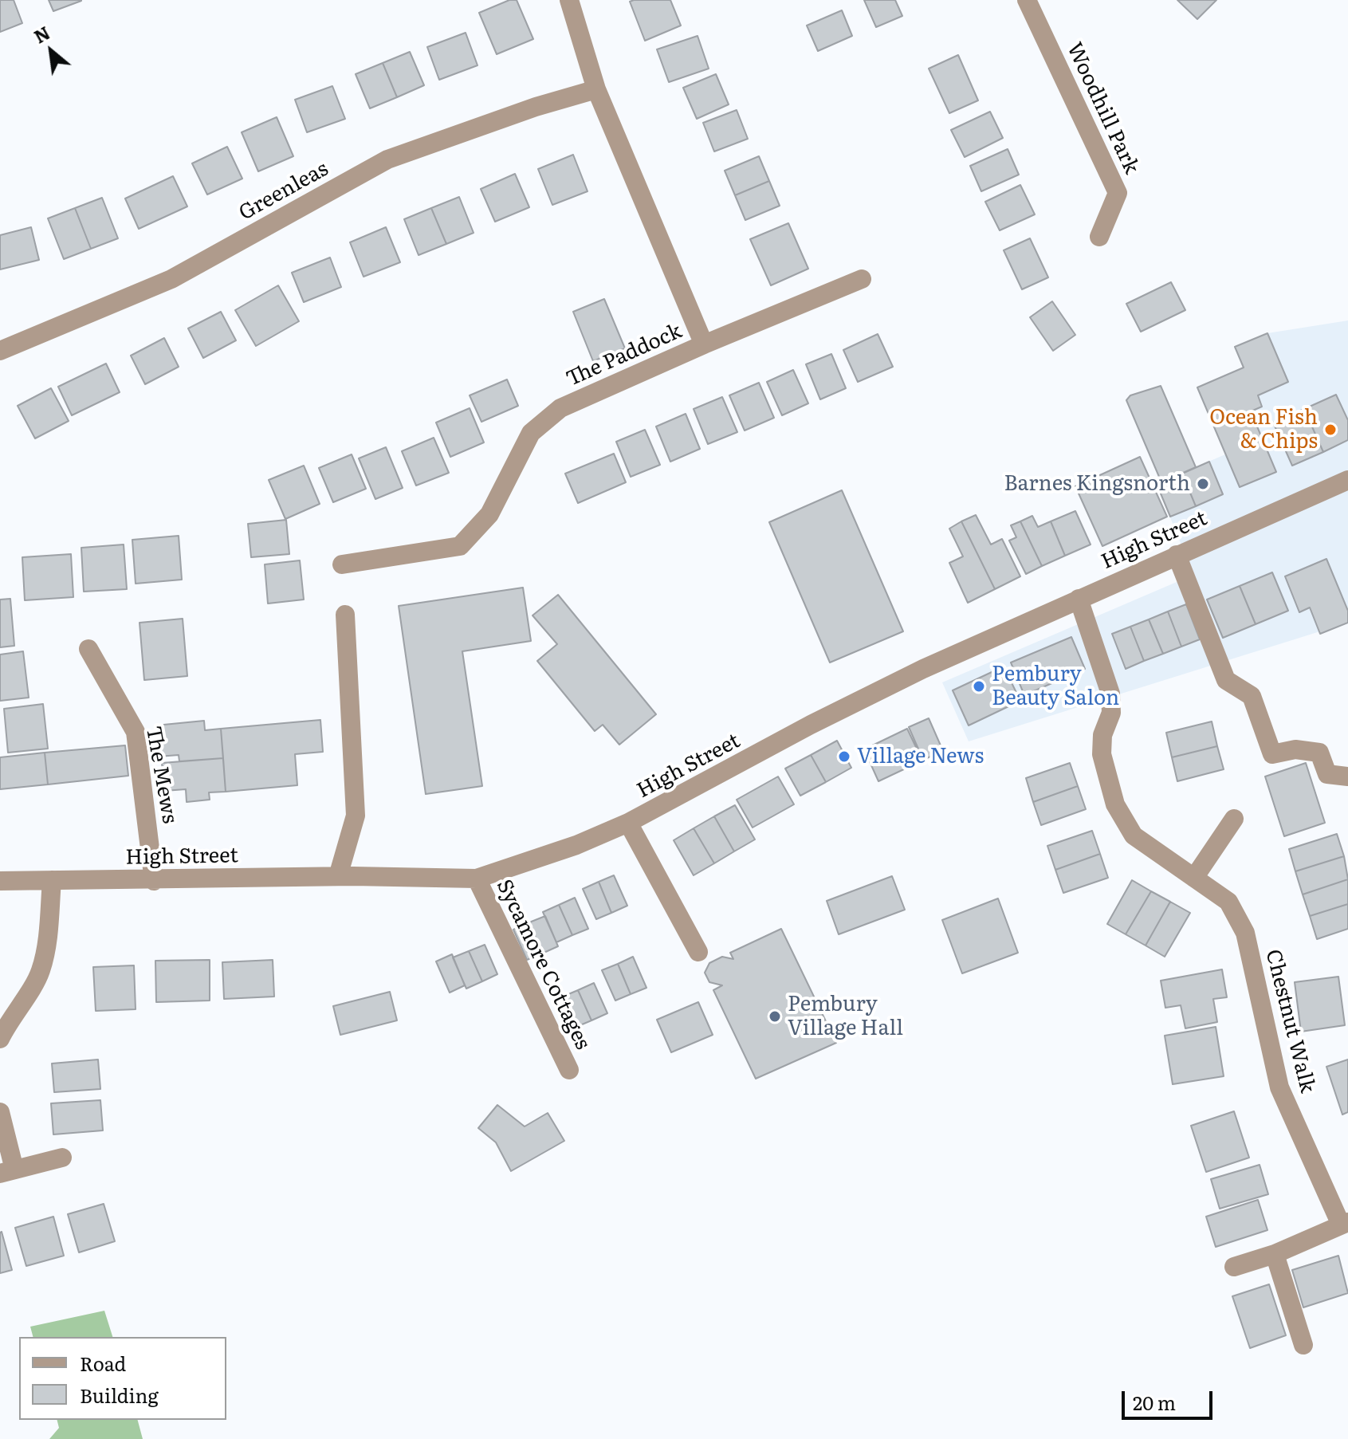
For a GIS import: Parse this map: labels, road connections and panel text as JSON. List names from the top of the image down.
{
  "streets": {
    "street": [
      "Woodhill Park",
      "Greenleas",
      "The Paddock",
      "High Street",
      "The Mews",
      "Sycamore Cottages",
      "Chestnut Walk"
    ]
  },
  "crossings": [
    ["Greenleas", "The Paddock"],
    ["High Street", "The Mews"],
    ["High Street", "Sycamore Cottages"],
    ["High Street", "Chestnut Walk"]
  ],
  "places": [
    "Ocean Fish & Chips",
    "Barnes Kingsnorth",
    "Pembury Beauty Salon",
    "Village News",
    "Pembury Village Hall"
  ],
  "legend": ["Road", "Building"],
  "scale_bar": "20 m",
  "north": "top left"
}
